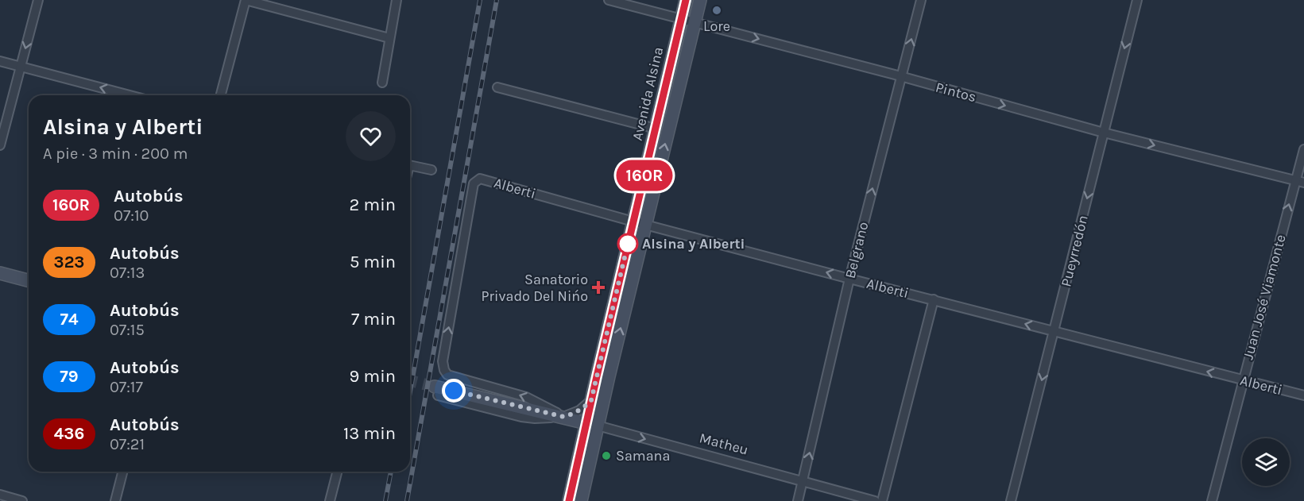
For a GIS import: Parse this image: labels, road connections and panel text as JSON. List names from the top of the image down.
{
  "streets": {
    "main road": ["Avenida Alsina", "Matheu"],
    "street": [
      "Pintos",
      "Alberti",
      "Belgrano",
      "Pueyrredón",
      "Juan José Viamonte"
    ]
  },
  "crossings": [
    ["Pintos", "Avenida Alsina"],
    ["Pintos", "Belgrano"],
    ["Pintos", "Pueyrredón"],
    ["Pintos", "Juan José Viamonte"],
    ["Avenida Alsina", "Alberti"],
    ["Avenida Alsina", "Matheu"],
    ["Alberti", "Belgrano"],
    ["Alberti", "Pueyrredón"],
    ["Alberti", "Juan José Viamonte"],
    ["Alberti", "Matheu"],
    ["Belgrano", "Matheu"]
  ],
  "one_way": [
    "Pintos",
    "Belgrano",
    "Pueyrredón",
    "Juan José Viamonte"
  ],
  "places": {
    "other": ["Lore", "Alsina y Alberti", "Samana"],
    "health": ["Sanatorio Privado Del Nińo"]
  },
  "lines": ["bus line 160R"],
  "page": {
    "on_map": "160R",
    "heading": ["Alsina y Alberti", "A pie · 3 min · 200 m"],
    "list": [
      {
        "mark": "160R",
        "name": "Autobús",
        "note": "07:10",
        "value": "2 min"
      },
      {
        "mark": "323",
        "name": "Autobús",
        "note": "07:13",
        "value": "5 min"
      },
      {
        "mark": "74",
        "name": "Autobús",
        "note": "07:15",
        "value": "7 min"
      },
      {
        "mark": "79",
        "name": "Autobús",
        "note": "07:17",
        "value": "9 min"
      },
      {
        "mark": "436",
        "name": "Autobús",
        "note": "07:21",
        "value": "13 min"
      }
    ]
  }
}
